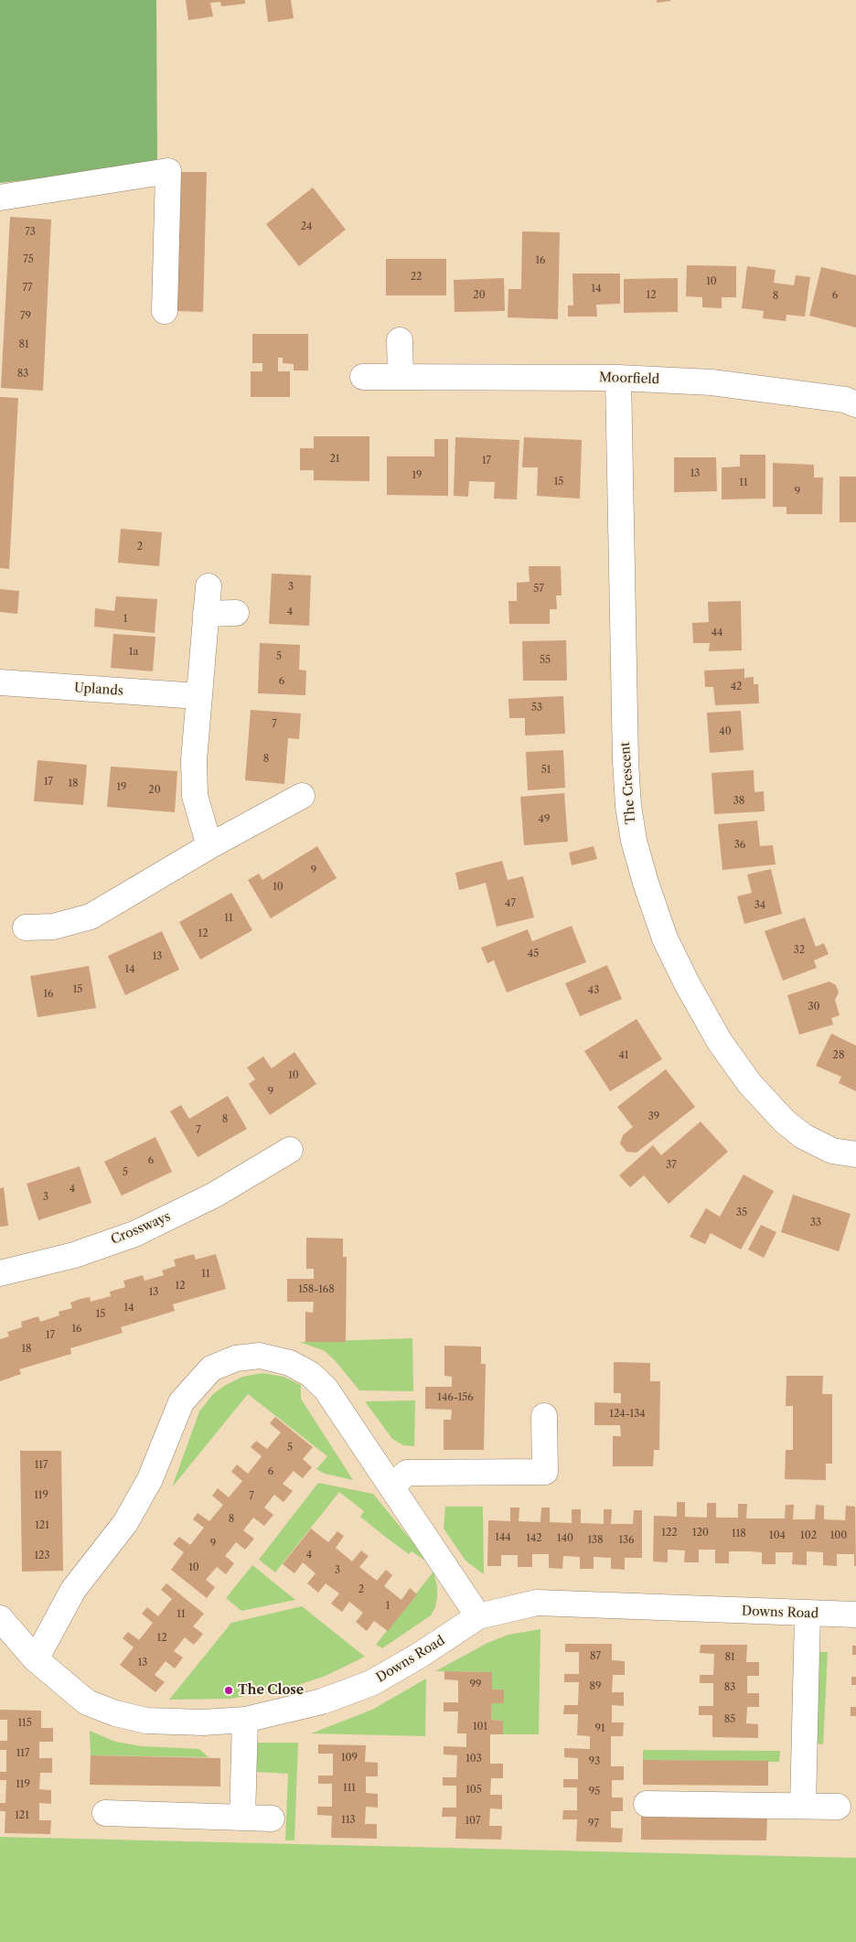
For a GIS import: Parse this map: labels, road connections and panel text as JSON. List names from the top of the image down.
{
  "streets": {
    "street": [
      "Moorfield",
      "Uplands",
      "The Crescent",
      "Crossways",
      "Downs Road"
    ]
  },
  "crossings": [
    ["Moorfield", "The Crescent"]
  ],
  "places": ["The Close"],
  "house_numbers": [
    "24",
    "73",
    "75",
    "16",
    "22",
    "10",
    "77",
    "14",
    "20",
    "12",
    "6",
    "8",
    "79",
    "81",
    "83",
    "21",
    "17",
    "13",
    "19",
    "15",
    "11",
    "9",
    "2",
    "3",
    "57",
    "4",
    "1",
    "44",
    "1a",
    "5",
    "55",
    "6",
    "42",
    "53",
    "7",
    "40",
    "8",
    "51",
    "17",
    "18",
    "19",
    "20",
    "38",
    "49",
    "36",
    "9",
    "10",
    "47",
    "34",
    "11",
    "12",
    "32",
    "45",
    "13",
    "14",
    "15",
    "43",
    "16",
    "30",
    "41",
    "28",
    "10",
    "9",
    "39",
    "8",
    "7",
    "6",
    "37",
    "5",
    "4",
    "3",
    "35",
    "33",
    "11",
    "12",
    "158-168",
    "13",
    "14",
    "15",
    "16",
    "17",
    "18",
    "146-156",
    "124-134",
    "5",
    "117",
    "6",
    "119",
    "7",
    "8",
    "121",
    "122",
    "120",
    "118",
    "104",
    "102",
    "100",
    "144",
    "142",
    "140",
    "138",
    "136",
    "9",
    "4",
    "123",
    "10",
    "3",
    "2",
    "1",
    "11",
    "12",
    "87",
    "81",
    "13",
    "99",
    "89",
    "83",
    "85",
    "115",
    "101",
    "91",
    "117",
    "109",
    "103",
    "93",
    "119",
    "111",
    "105",
    "95",
    "121",
    "113",
    "107",
    "97"
  ]
}
